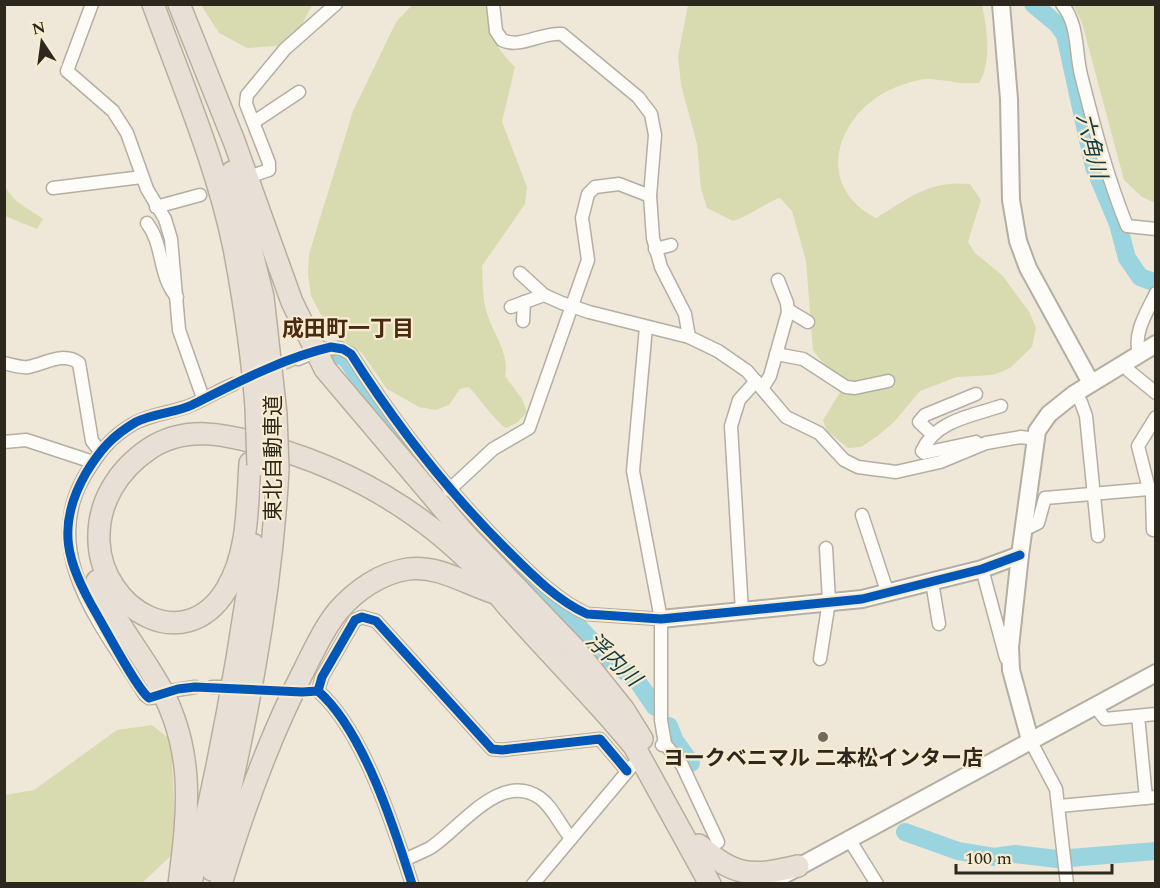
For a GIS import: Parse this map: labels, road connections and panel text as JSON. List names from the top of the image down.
{
  "streets": {
    "highway": ["東北自動車道"]
  },
  "districts": ["成田町一丁目"],
  "water": ["六角川", "浮内川"],
  "places": ["ヨークベニマル 二本松インター店"],
  "scale_bar": "100 m",
  "north": "top"
}
